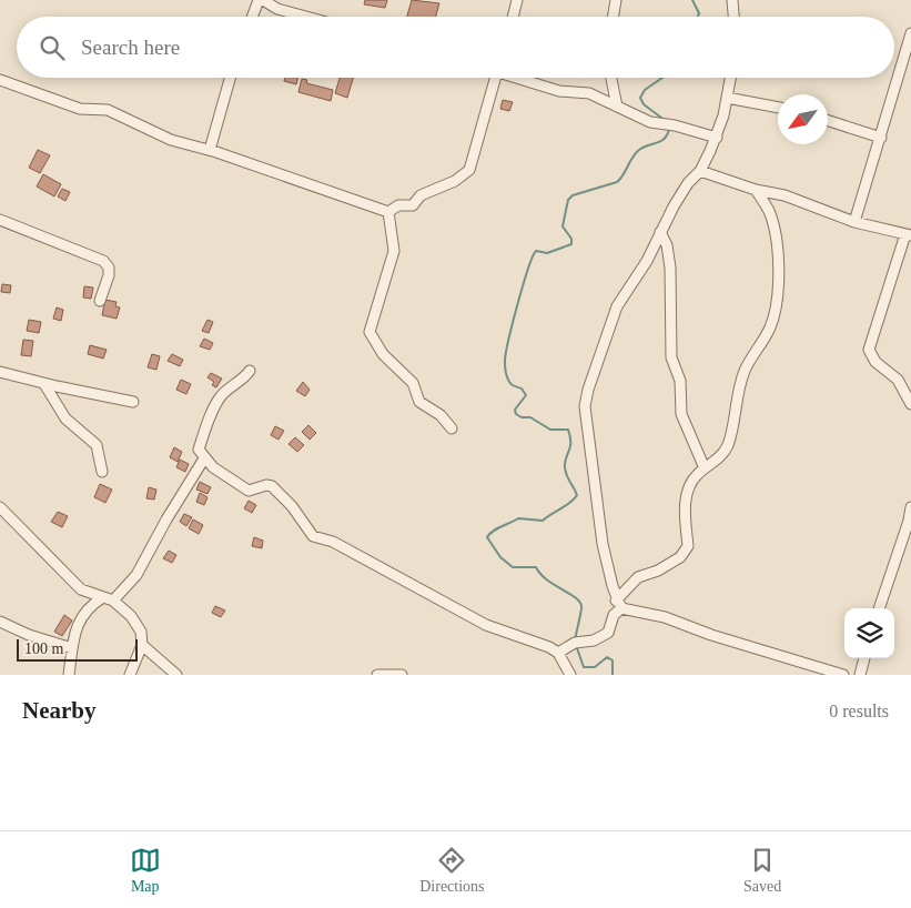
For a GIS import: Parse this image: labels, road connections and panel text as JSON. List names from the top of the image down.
{
  "scale_bar": "100 m",
  "north": "bottom left",
  "page": {
    "search": "Search here",
    "scale": "100 m",
    "heading": ["Nearby", "0 results"],
    "nav": ["Map", "Directions", "Saved"]
  }
}
